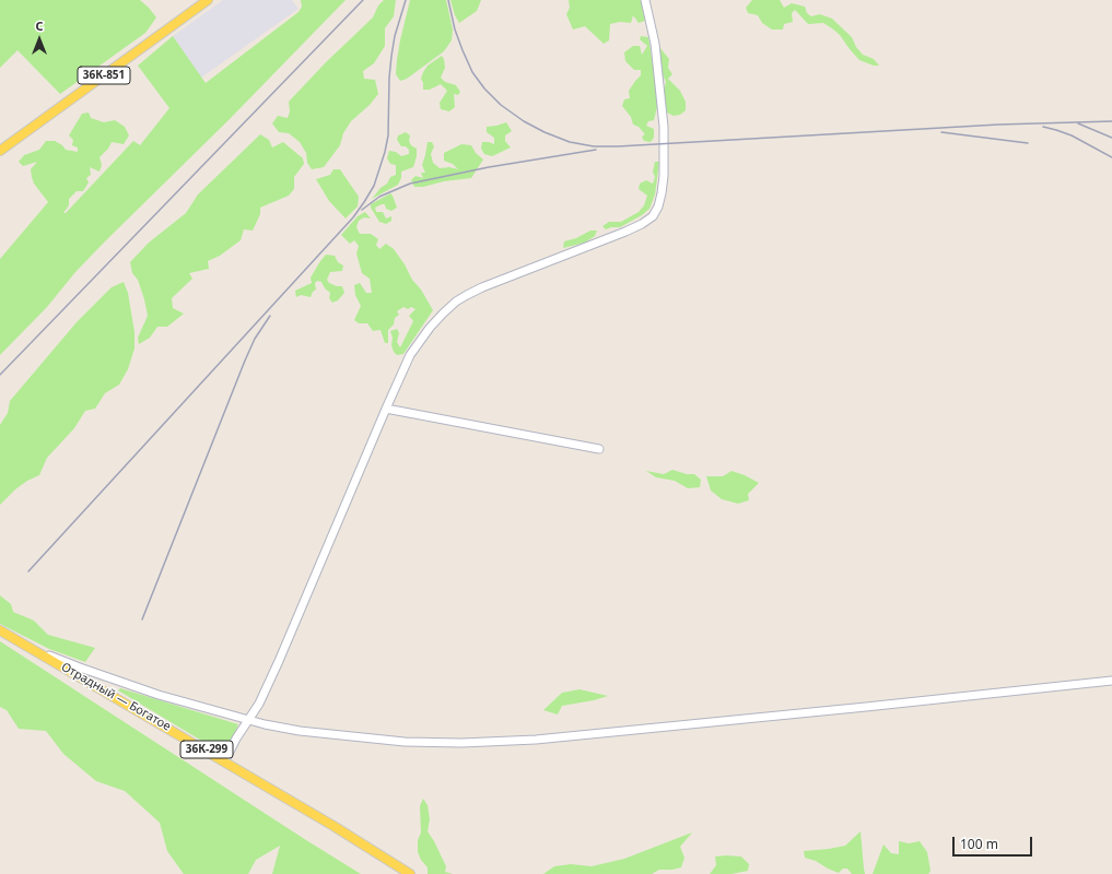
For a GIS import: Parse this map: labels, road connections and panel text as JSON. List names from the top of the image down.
{
  "streets": {
    "main road": ["36К-851", "Отрадный — Богатое", "36К-299"]
  },
  "scale_bar": "100 m",
  "north": "top"
}
